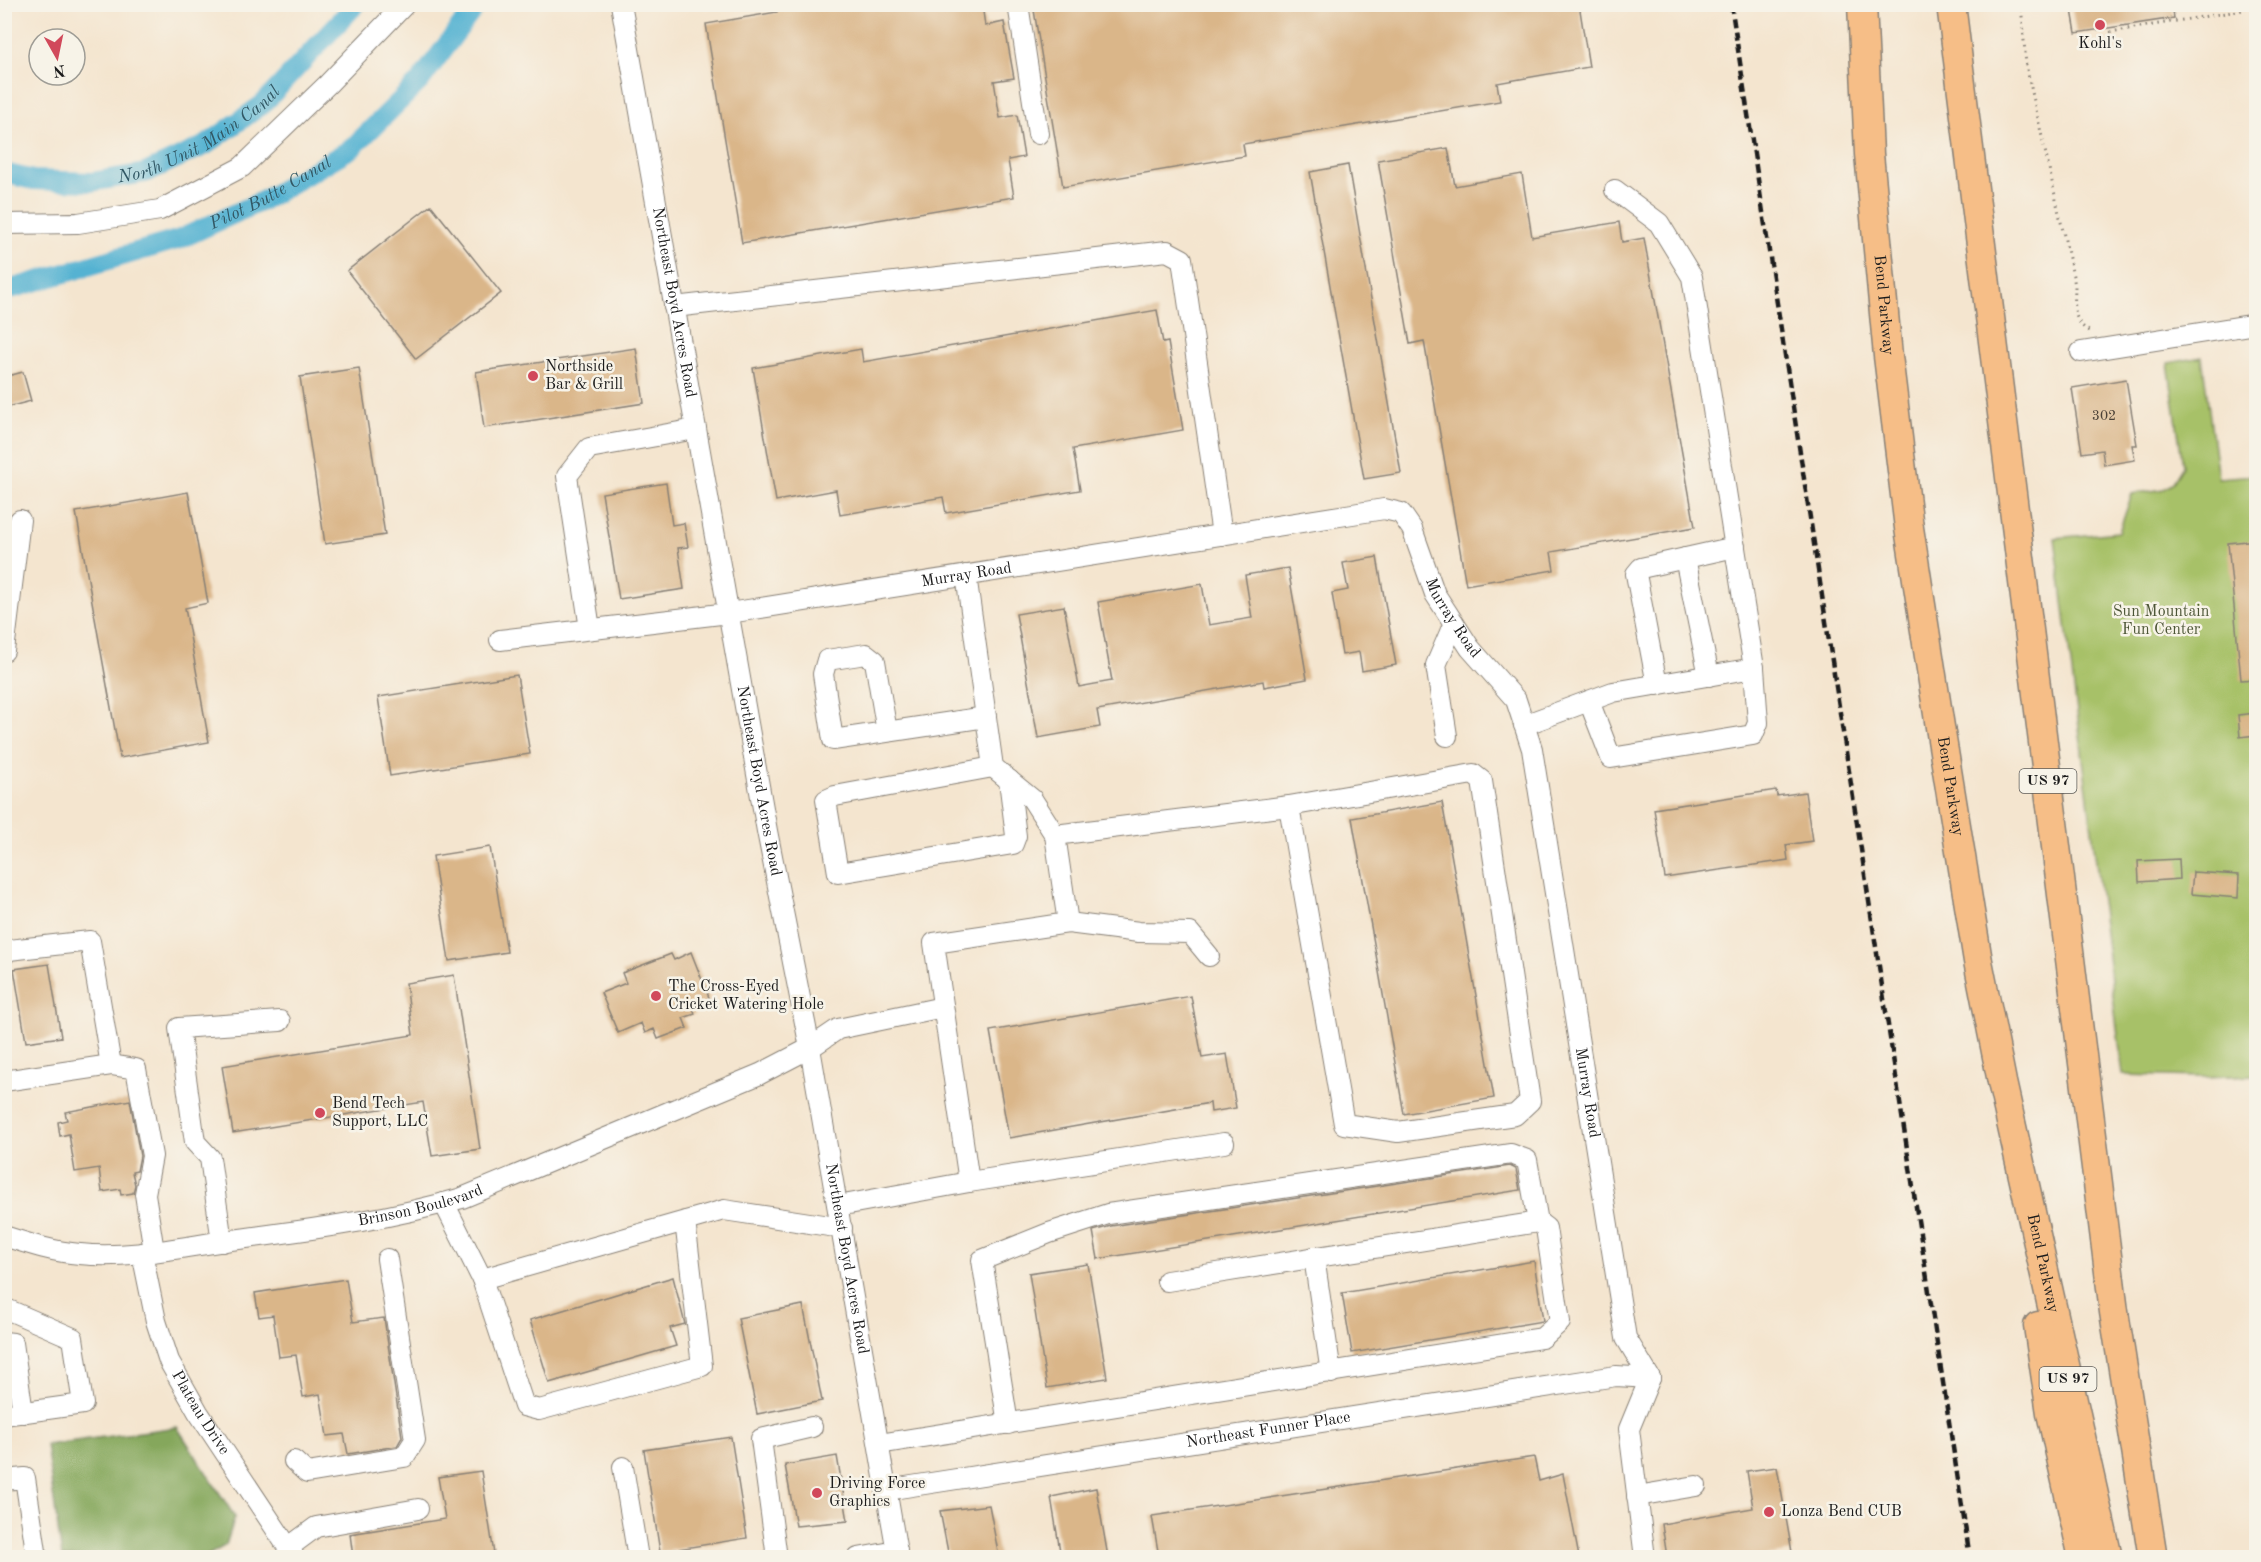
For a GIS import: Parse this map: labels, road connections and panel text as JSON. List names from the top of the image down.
{
  "streets": {
    "highway": ["Bend Parkway", "US 97"],
    "street": [
      "Northeast Boyd Acres Road",
      "Murray Road",
      "Brinson Boulevard",
      "Plateau Drive",
      "Northeast Funner Place"
    ]
  },
  "crossings": [
    ["Northeast Boyd Acres Road", "Murray Road"],
    ["Northeast Boyd Acres Road", "Brinson Boulevard"],
    ["Northeast Boyd Acres Road", "Northeast Funner Place"],
    ["Murray Road", "Northeast Funner Place"],
    ["Brinson Boulevard", "Plateau Drive"]
  ],
  "water": ["North Unit Main Canal", "Pilot Butte Canal"],
  "parks": ["Sun Mountain Fun Center"],
  "places": [
    "Kohl's",
    "Northside Bar & Grill",
    "The Cross-Eyed Cricket Watering Hole",
    "Bend Tech Support, LLC",
    "Driving Force Graphics",
    "Lonza Bend CUB"
  ],
  "house_numbers": ["302"],
  "north": "bottom"
}
